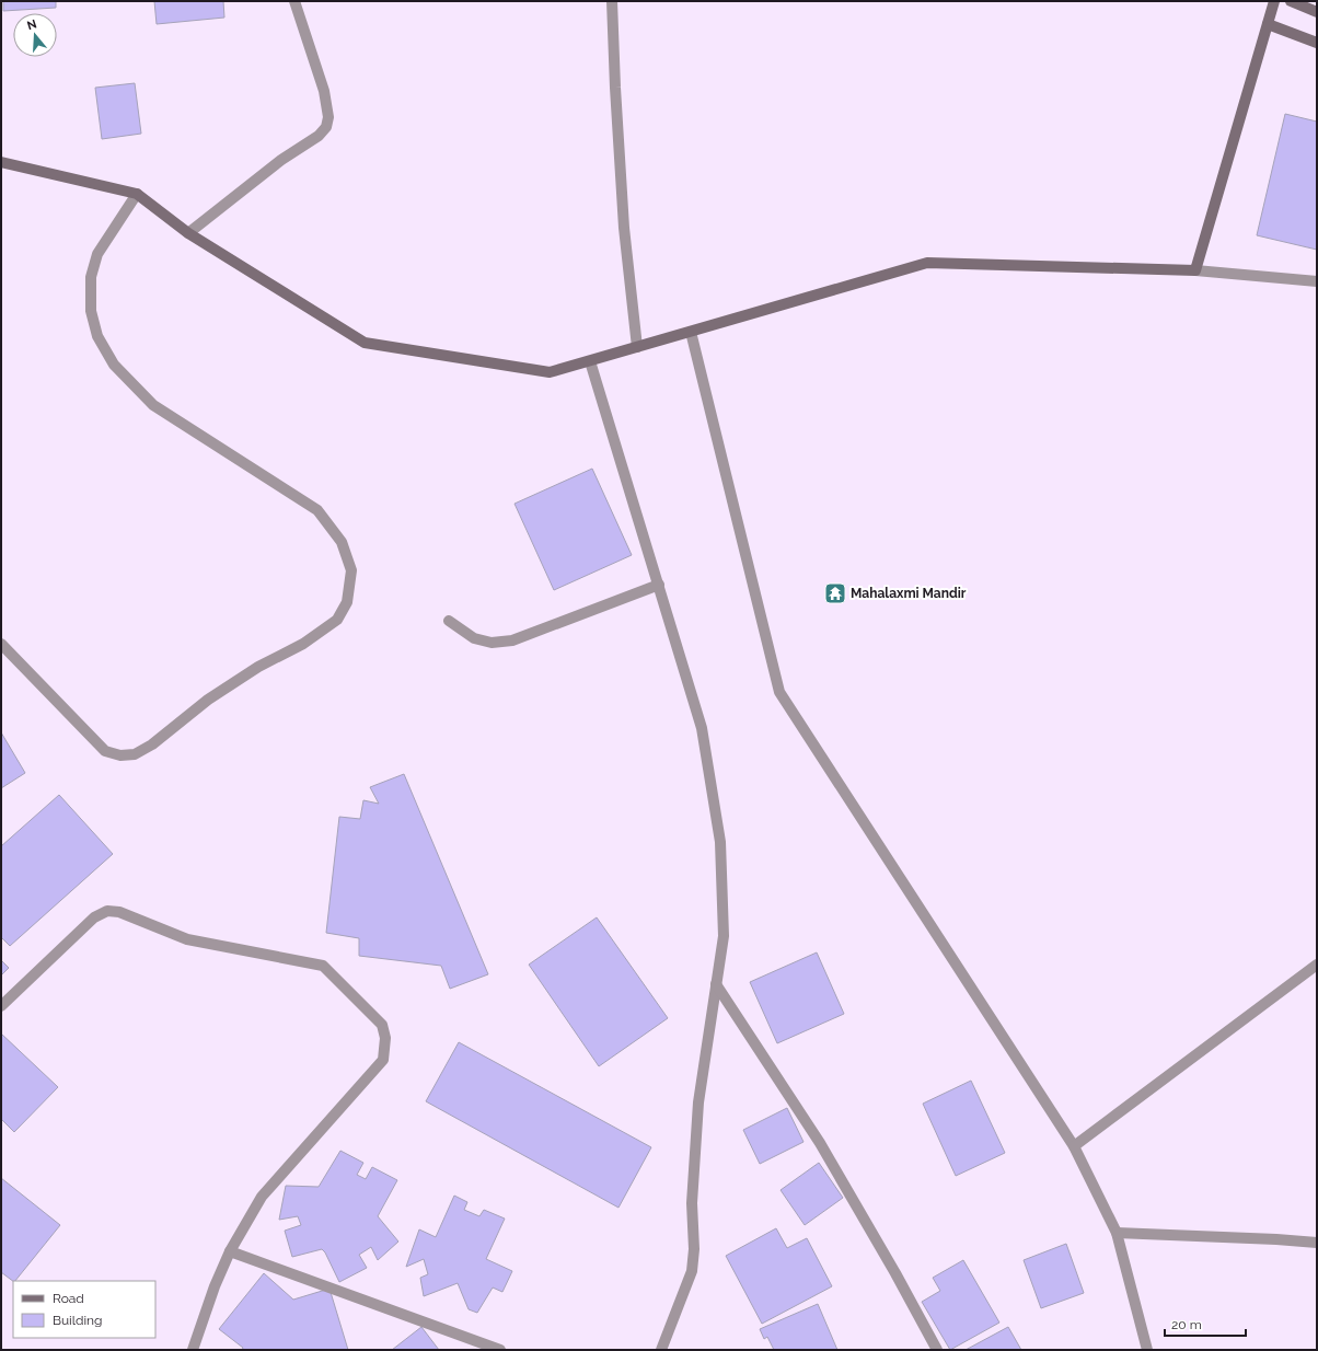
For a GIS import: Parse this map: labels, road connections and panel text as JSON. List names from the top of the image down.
{
  "places": {
    "temple": ["Mahalaxmi Mandir"]
  },
  "legend": ["Road", "Building"],
  "scale_bar": "20 m",
  "north": "top"
}
